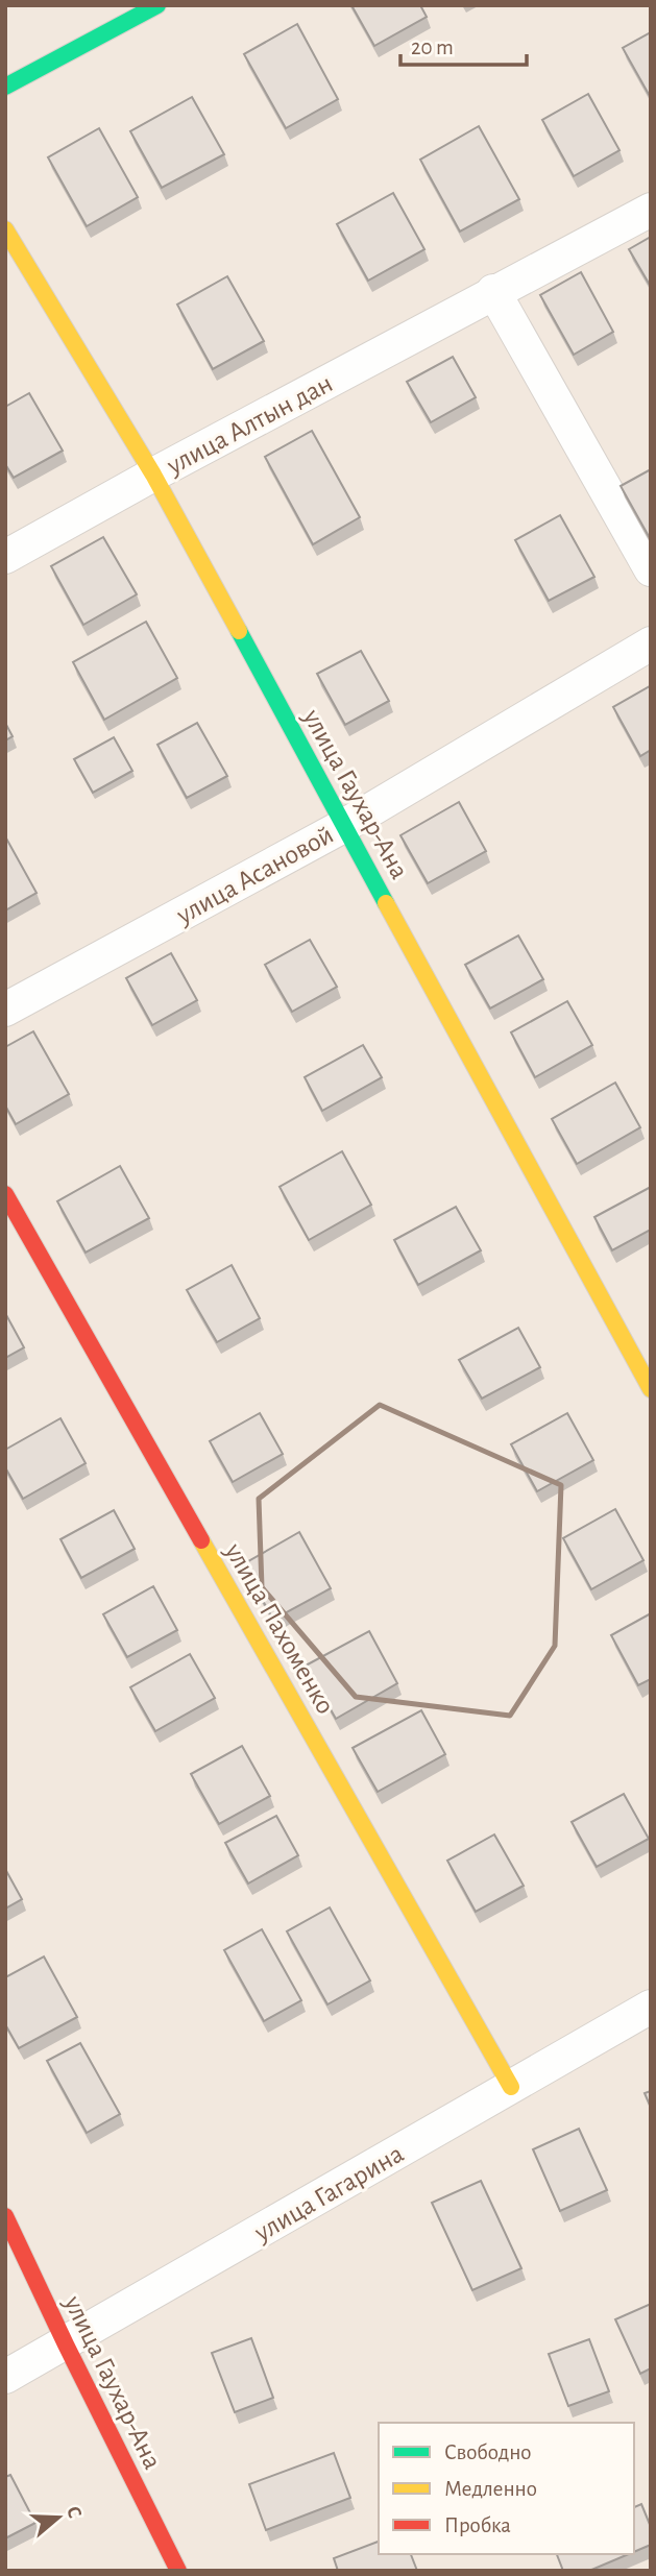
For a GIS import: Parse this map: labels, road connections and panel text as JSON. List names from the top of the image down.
{
  "streets": {
    "street": [
      "улица Алтын дан",
      "улица Гаухар-Ана",
      "улица Асановой",
      "улица Пахоменко",
      "улица Гагарина"
    ]
  },
  "crossings": [
    ["улица Алтын дан", "улица Гаухар-Ана"],
    ["улица Гаухар-Ана", "улица Асановой"],
    ["улица Гаухар-Ана", "улица Гагарина"],
    ["улица Пахоменко", "улица Гагарина"]
  ],
  "legend": ["Свободно", "Медленно", "Пробка"],
  "scale_bar": "20 m",
  "north": "right"
}
